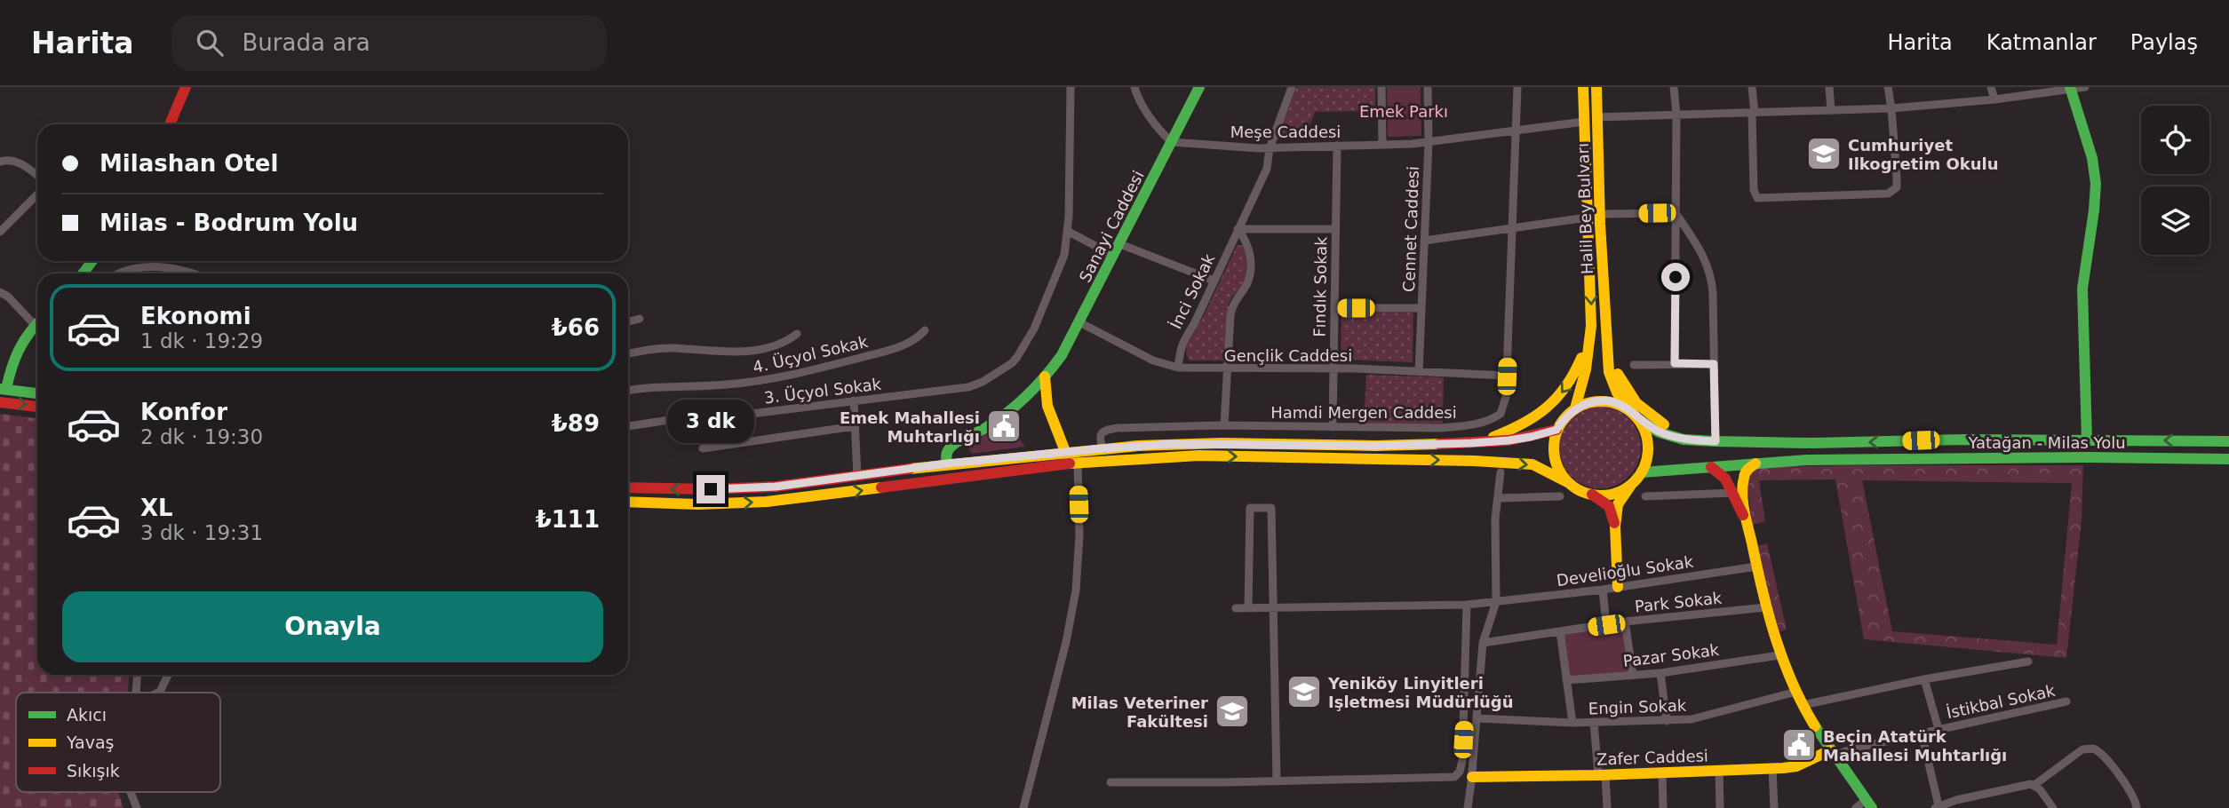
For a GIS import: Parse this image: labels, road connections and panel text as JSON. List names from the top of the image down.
{
  "streets": {
    "main road": [
      "Halil Bey Bulvarı",
      "Sanayi Caddesi",
      "Yatağan - Milas Yolu",
      "Zafer Caddesi"
    ],
    "street": [
      "Meşe Caddesi",
      "Cennet Caddesi",
      "Fındık Sokak",
      "İnci Sokak",
      "4. Üçyol Sokak",
      "Gençlik Caddesi",
      "3. Üçyol Sokak",
      "Hamdi Mergen Caddesi",
      "Develioğlu Sokak",
      "Park Sokak",
      "Pazar Sokak",
      "İstikbal Sokak",
      "Engin Sokak"
    ]
  },
  "crossings": [
    ["Meşe Caddesi", "Halil Bey Bulvarı"],
    ["Meşe Caddesi", "Sanayi Caddesi"],
    ["Meşe Caddesi", "Cennet Caddesi"],
    ["Meşe Caddesi", "Fındık Sokak"],
    ["Meşe Caddesi", "İnci Sokak"],
    ["Meşe Caddesi", "Hamdi Mergen Caddesi"],
    ["Sanayi Caddesi", "Gençlik Caddesi"],
    ["Cennet Caddesi", "Gençlik Caddesi"],
    ["Fındık Sokak", "Gençlik Caddesi"],
    ["Fındık Sokak", "Hamdi Mergen Caddesi"],
    ["İnci Sokak", "Gençlik Caddesi"],
    ["Gençlik Caddesi", "Hamdi Mergen Caddesi"],
    ["İstikbal Sokak", "Zafer Caddesi"]
  ],
  "parks": ["Emek Parkı"],
  "places": {
    "school or university": ["Cumhuriyet Ilkogretim Okulu", "Yeniköy Linyitleri Işletmesi Müdürlüğü", "Milas Veteriner Fakültesi"],
    "public building": ["Emek Mahallesi Muhtarlığı", "Beçin Atatürk Mahallesi Muhtarlığı"]
  },
  "legend": ["Akıcı", "Yavaş", "Sıkışık"],
  "page": {
    "header": "Harita",
    "search": "Burada ara",
    "nav": ["Harita", "Katmanlar", "Paylaş"],
    "banner": ["Milashan Otel", "Milas - Bodrum Yolu"],
    "list": [
      {
        "name": "Ekonomi",
        "note": "1 dk · 19:29",
        "value": "₺66"
      },
      {
        "name": "Konfor",
        "note": "2 dk · 19:30",
        "value": "₺89"
      },
      {
        "name": "XL",
        "note": "3 dk · 19:31",
        "value": "₺111"
      }
    ],
    "bubble": "3 dk",
    "buttons": "Onayla"
  }
}
